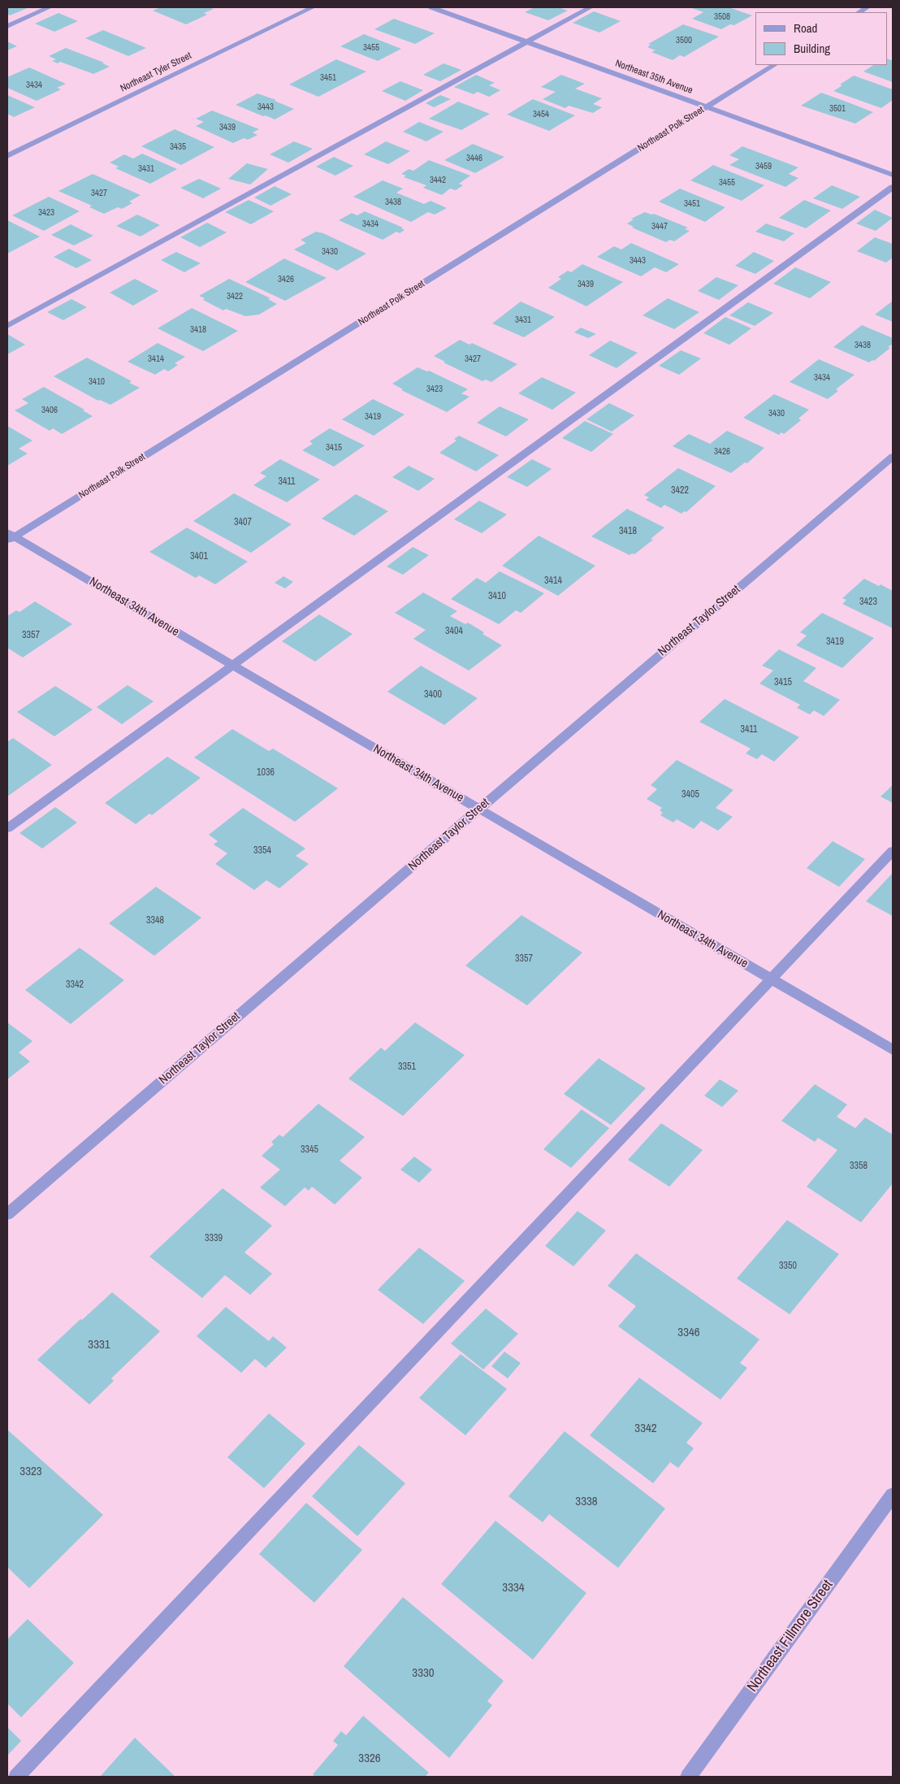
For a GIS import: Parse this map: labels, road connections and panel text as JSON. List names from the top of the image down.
{
  "streets": {
    "street": [
      "Northeast Tyler Street",
      "Northeast 35th Avenue",
      "Northeast Polk Street",
      "Northeast 34th Avenue",
      "Northeast Taylor Street",
      "Northeast Fillmore Street"
    ]
  },
  "crossings": [
    ["Northeast 35th Avenue", "Northeast Polk Street"],
    ["Northeast Polk Street", "Northeast 34th Avenue"],
    ["Northeast 34th Avenue", "Northeast Taylor Street"]
  ],
  "house_numbers": [
    "3508",
    "3500",
    "3455",
    "3451",
    "3434",
    "3443",
    "3501",
    "3454",
    "3439",
    "3435",
    "3446",
    "3459",
    "3431",
    "3442",
    "3455",
    "3427",
    "3438",
    "3451",
    "3423",
    "3434",
    "3447",
    "3430",
    "3443",
    "3426",
    "3439",
    "3422",
    "3431",
    "3418",
    "3438",
    "3414",
    "3427",
    "3434",
    "3410",
    "3423",
    "3406",
    "3430",
    "3419",
    "3415",
    "3426",
    "3411",
    "3422",
    "3407",
    "3418",
    "3401",
    "3414",
    "3410",
    "3423",
    "3404",
    "3357",
    "3419",
    "3415",
    "3400",
    "3411",
    "1036",
    "3405",
    "3354",
    "3348",
    "3357",
    "3342",
    "3351",
    "3345",
    "3358",
    "3339",
    "3350",
    "3346",
    "3331",
    "3342",
    "3323",
    "3338",
    "3334",
    "3330",
    "3326"
  ],
  "legend": ["Road", "Building"]
}
